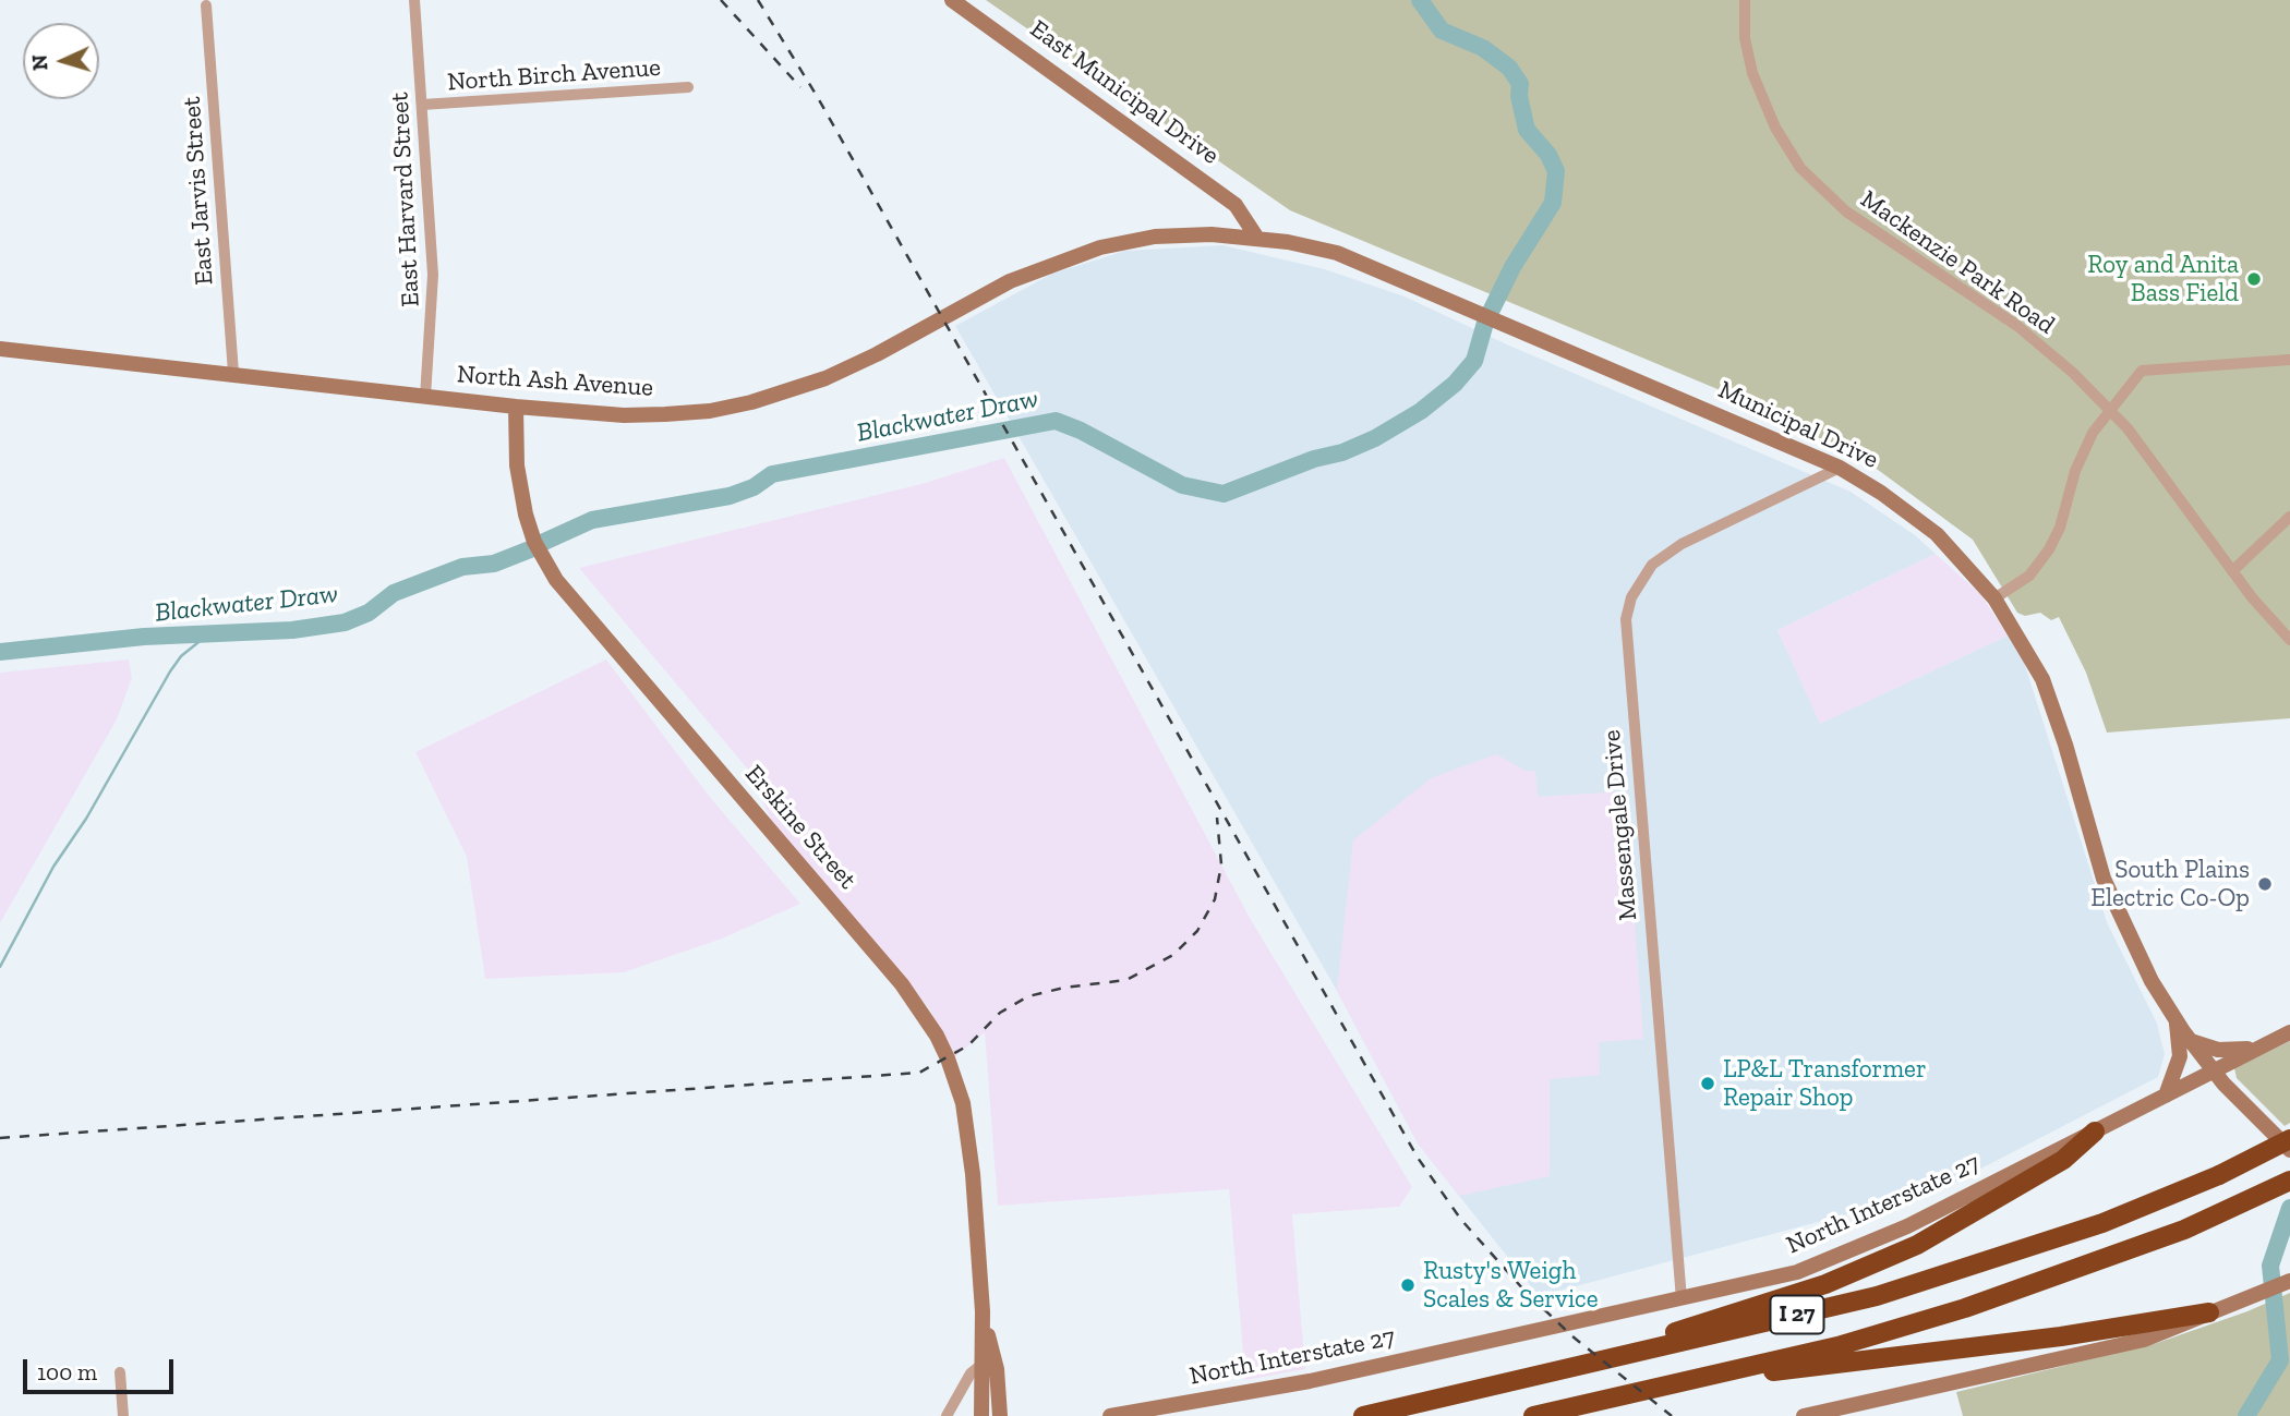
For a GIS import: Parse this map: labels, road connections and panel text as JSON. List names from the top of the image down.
{
  "streets": {
    "highway": ["I 27"],
    "street": [
      "North Birch Avenue",
      "East Municipal Drive",
      "East Jarvis Street",
      "East Harvard Street",
      "Mackenzie Park Road",
      "North Ash Avenue",
      "Municipal Drive",
      "Massengale Drive",
      "Erskine Street",
      "North Interstate 27"
    ]
  },
  "crossings": [
    ["North Birch Avenue", "East Harvard Street"],
    ["East Municipal Drive", "North Ash Avenue"],
    ["East Municipal Drive", "Municipal Drive"],
    ["East Jarvis Street", "North Ash Avenue"],
    ["East Harvard Street", "North Ash Avenue"],
    ["North Ash Avenue", "Municipal Drive"],
    ["North Ash Avenue", "Erskine Street"],
    ["Municipal Drive", "Massengale Drive"],
    ["Municipal Drive", "North Interstate 27"],
    ["Massengale Drive", "North Interstate 27"]
  ],
  "water": ["Blackwater Draw"],
  "places": [
    "Roy and Anita Bass Field",
    "South Plains Electric Co-Op",
    "LP&L Transformer Repair Shop",
    "Rusty's Weigh Scales & Service"
  ],
  "scale_bar": "100 m",
  "north": "left"
}
